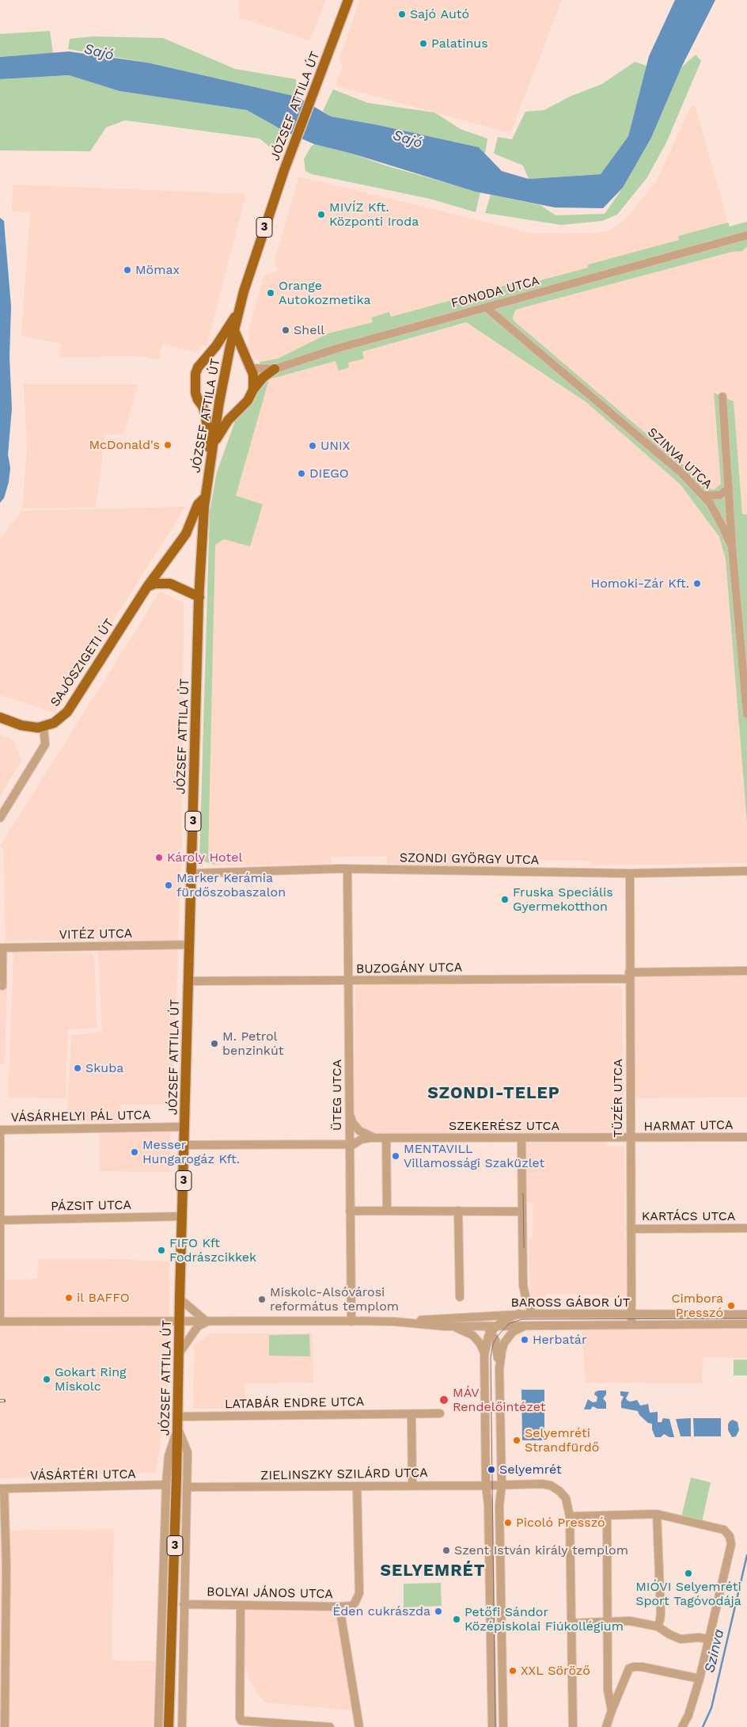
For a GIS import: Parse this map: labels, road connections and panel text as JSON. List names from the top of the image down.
{
  "streets": {
    "main road": ["JÓZSEF ATTILA ÚT", "3", "SAJÓSZIGETI ÚT"],
    "street": [
      "FONODA UTCA",
      "SZINVA UTCA",
      "SZONDI GYÖRGY UTCA",
      "VITÉZ UTCA",
      "BUZOGÁNY UTCA",
      "ÜTEG UTCA",
      "TÜZÉR UTCA",
      "VÁSÁRHELYI PÁL UTCA",
      "SZEKERÉSZ UTCA",
      "HARMAT UTCA",
      "PÁZSIT UTCA",
      "KARTÁCS UTCA",
      "BAROSS GÁBOR ÚT",
      "LATABÁR ENDRE UTCA",
      "ZIELINSZKY SZILÁRD UTCA",
      "VÁSÁRTÉRI UTCA",
      "BOLYAI JÁNOS UTCA"
    ]
  },
  "crossings": [
    ["JÓZSEF ATTILA ÚT", "SAJÓSZIGETI ÚT"],
    ["JÓZSEF ATTILA ÚT", "SZONDI GYÖRGY UTCA"],
    ["JÓZSEF ATTILA ÚT", "VITÉZ UTCA"],
    ["JÓZSEF ATTILA ÚT", "BUZOGÁNY UTCA"],
    ["JÓZSEF ATTILA ÚT", "VÁSÁRHELYI PÁL UTCA"],
    ["JÓZSEF ATTILA ÚT", "SZEKERÉSZ UTCA"],
    ["JÓZSEF ATTILA ÚT", "PÁZSIT UTCA"],
    ["JÓZSEF ATTILA ÚT", "BAROSS GÁBOR ÚT"],
    ["JÓZSEF ATTILA ÚT", "LATABÁR ENDRE UTCA"],
    ["FONODA UTCA", "SZINVA UTCA"],
    ["SZONDI GYÖRGY UTCA", "ÜTEG UTCA"],
    ["SZONDI GYÖRGY UTCA", "TÜZÉR UTCA"],
    ["BUZOGÁNY UTCA", "ÜTEG UTCA"],
    ["BUZOGÁNY UTCA", "TÜZÉR UTCA"],
    ["ÜTEG UTCA", "SZEKERÉSZ UTCA"],
    ["ÜTEG UTCA", "BAROSS GÁBOR ÚT"],
    ["TÜZÉR UTCA", "SZEKERÉSZ UTCA"],
    ["TÜZÉR UTCA", "HARMAT UTCA"],
    ["TÜZÉR UTCA", "KARTÁCS UTCA"],
    ["TÜZÉR UTCA", "BAROSS GÁBOR ÚT"],
    ["SZEKERÉSZ UTCA", "HARMAT UTCA"],
    ["ZIELINSZKY SZILÁRD UTCA", "BOLYAI JÁNOS UTCA"]
  ],
  "districts": ["SZONDI-TELEP", "SELYEMRÉT"],
  "water": ["Sajó", "Szinva"],
  "places": [
    "Sajó Autó",
    "Palatinus",
    "MIVÍZ Kft. Központi Iroda",
    "Mömax",
    "Orange Autokozmetika",
    "Shell",
    "McDonald's",
    "UNIX",
    "DIEGO",
    "Homoki-Zár Kft.",
    "Károly Hotel",
    "Marker Kerámia fürdőszobaszalon",
    "Fruska Speciális Gyermekotthon",
    "M. Petrol benzinkút",
    "Skuba",
    "Messer Hungarogáz Kft.",
    "MENTAVILL Villamossági Szaküzlet",
    "FIFO Kft Fodrászcikkek",
    "il BAFFO",
    "Miskolc-Alsóvárosi református templom",
    "Cimbora Presszó",
    "Herbatár",
    "Gokart Ring Miskolc",
    "MÁV Rendelőintézet",
    "Selyemréti Strandfürdő",
    "Selyemrét",
    "Picoló Presszó",
    "Szent István király templom",
    "MIÓVI Selyemréti Sport Tagóvodája",
    "Éden cukrászda",
    "Petőfi Sándor Középiskolai Fiúkollégium",
    "XXL Söröző"
  ]
}
